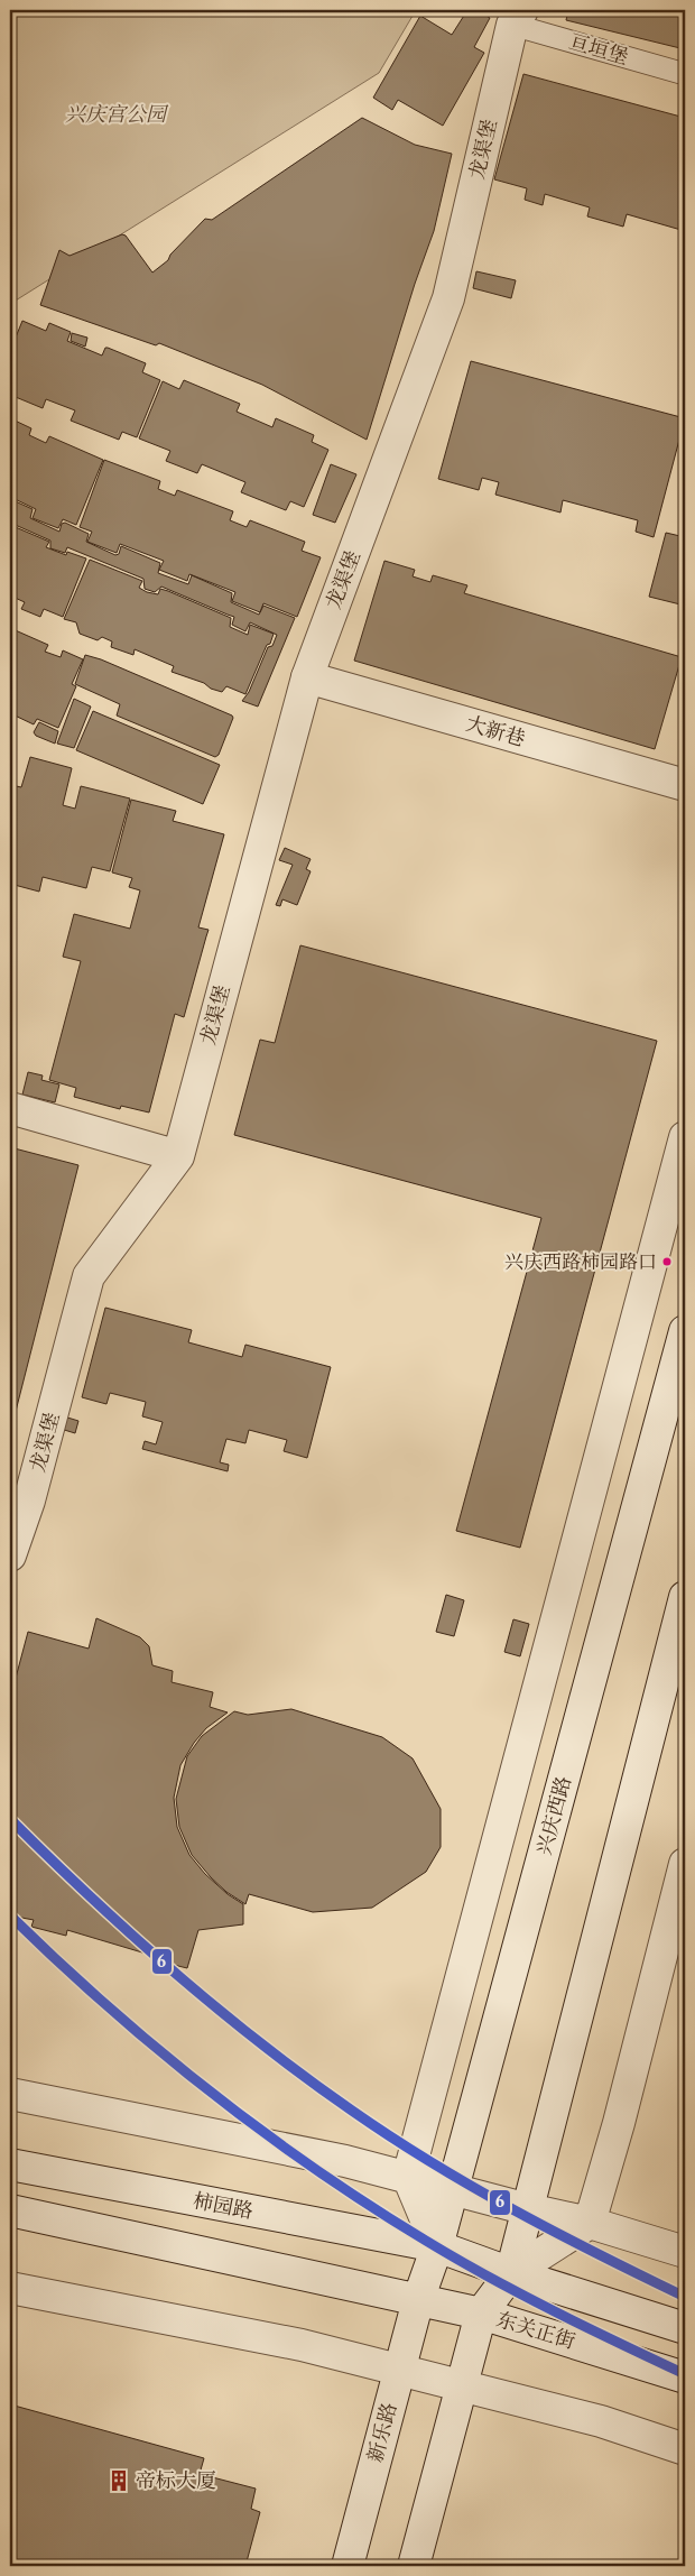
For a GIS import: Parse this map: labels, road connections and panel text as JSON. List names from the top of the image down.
{
  "streets": {
    "street": [
      "龙渠堡",
      "大新巷",
      "兴庆西路",
      "柿园路",
      "东关正街",
      "新乐路"
    ],
    "lane": ["亘垣堡"]
  },
  "crossings": [
    ["亘垣堡", "龙渠堡"],
    ["龙渠堡", "大新巷"],
    ["兴庆西路", "柿园路"],
    ["兴庆西路", "东关正街"],
    ["兴庆西路", "新乐路"],
    ["东关正街", "新乐路"]
  ],
  "parks": ["兴庆宫公园"],
  "places": {
    "other": ["兴庆西路柿园路口"],
    "building": ["帝标大厦"]
  },
  "lines": ["transit line 6"]
}
